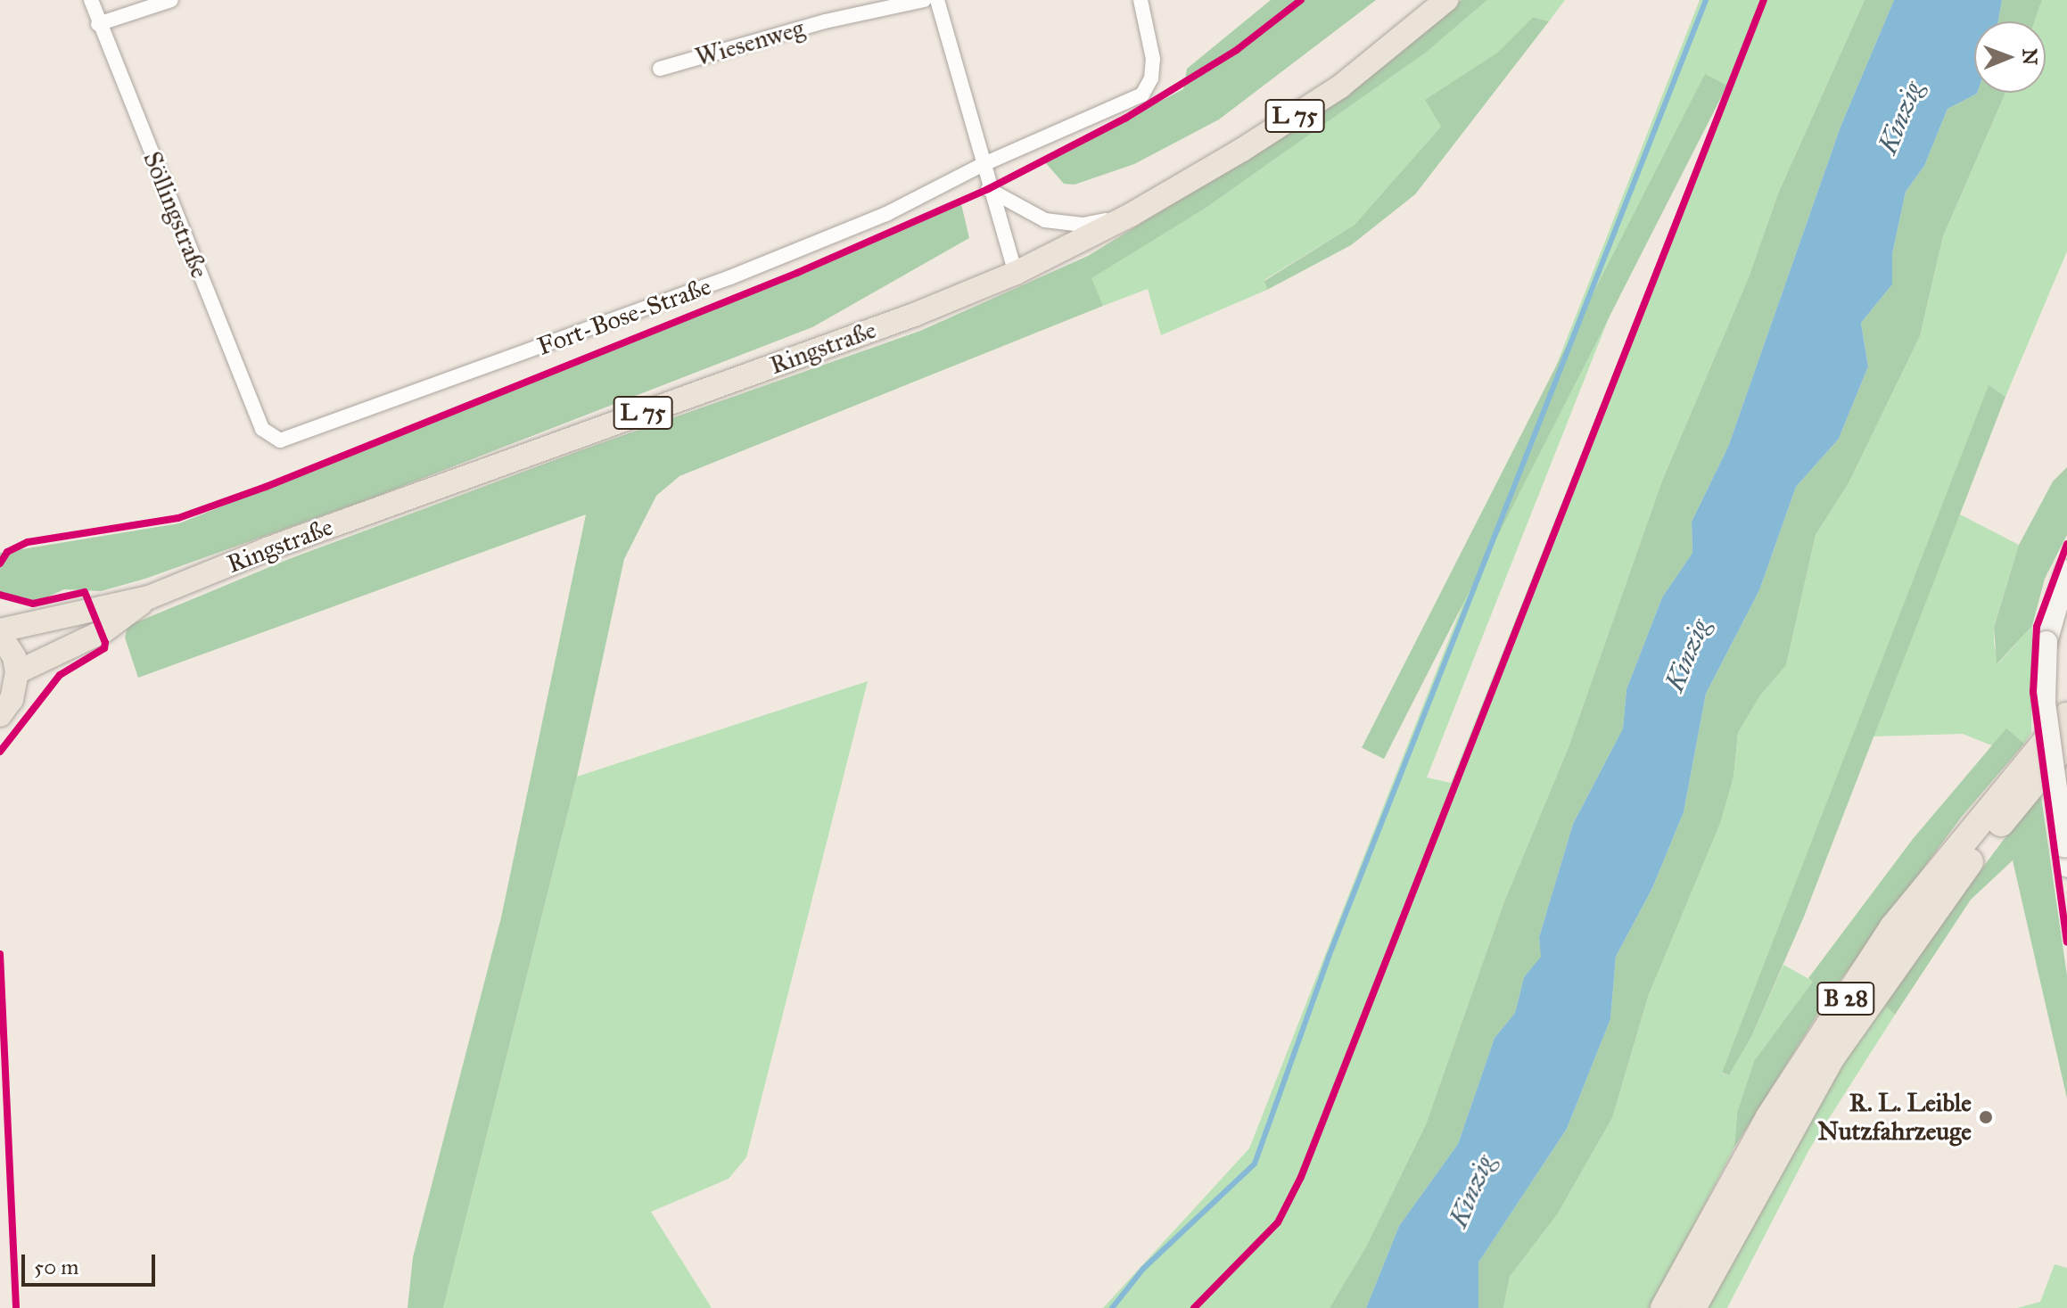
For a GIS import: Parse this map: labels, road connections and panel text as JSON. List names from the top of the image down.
{
  "streets": {
    "highway": ["B 28"],
    "main road": ["L 75", "Ringstraße"],
    "street": ["Wiesenweg", "Söllingstraße", "Fort-Bose-Straße"]
  },
  "crossings": [
    ["Söllingstraße", "Fort-Bose-Straße"]
  ],
  "water": ["Kinzig"],
  "places": ["R. L. Leible Nutzfahrzeuge"],
  "scale_bar": "50 m",
  "north": "right"
}
